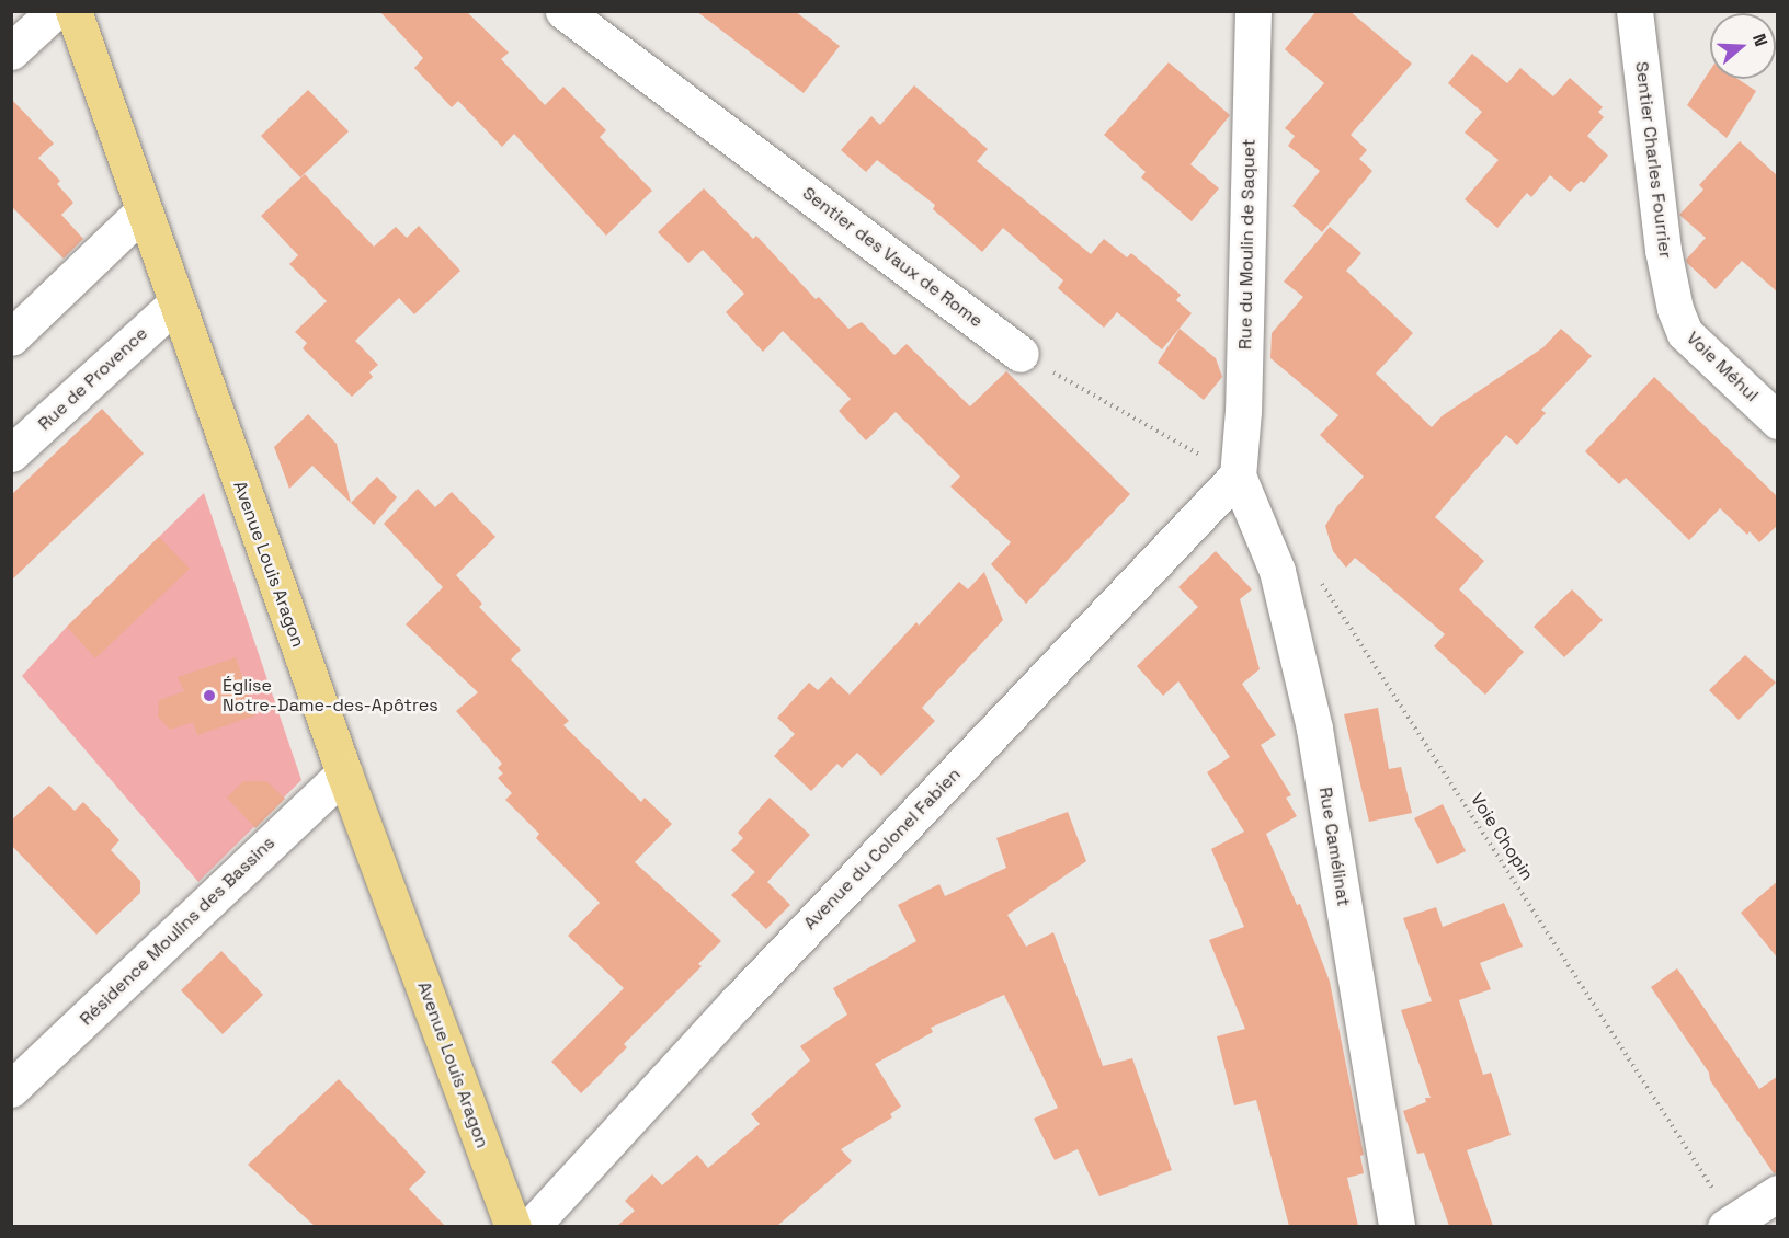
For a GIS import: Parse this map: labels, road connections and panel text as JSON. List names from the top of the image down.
{
  "streets": {
    "main road": ["Avenue Louis Aragon"],
    "street": [
      "Sentier Charles Fourrier",
      "Rue du Moulin de Saquet",
      "Sentier des Vaux de Rome",
      "Voie Méhul",
      "Rue de Provence",
      "Rue Camélinat",
      "Avenue du Colonel Fabien",
      "Résidence Moulins des Bassins"
    ],
    "path": ["Voie Chopin"]
  },
  "crossings": [
    ["Sentier Charles Fourrier", "Voie Méhul"],
    ["Rue du Moulin de Saquet", "Rue Camélinat"],
    ["Rue du Moulin de Saquet", "Avenue du Colonel Fabien"],
    ["Rue de Provence", "Avenue Louis Aragon"],
    ["Avenue Louis Aragon", "Résidence Moulins des Bassins"],
    ["Rue Camélinat", "Avenue du Colonel Fabien"]
  ],
  "places": ["Église Notre-Dame-des-Apôtres"],
  "north": "right"
}
